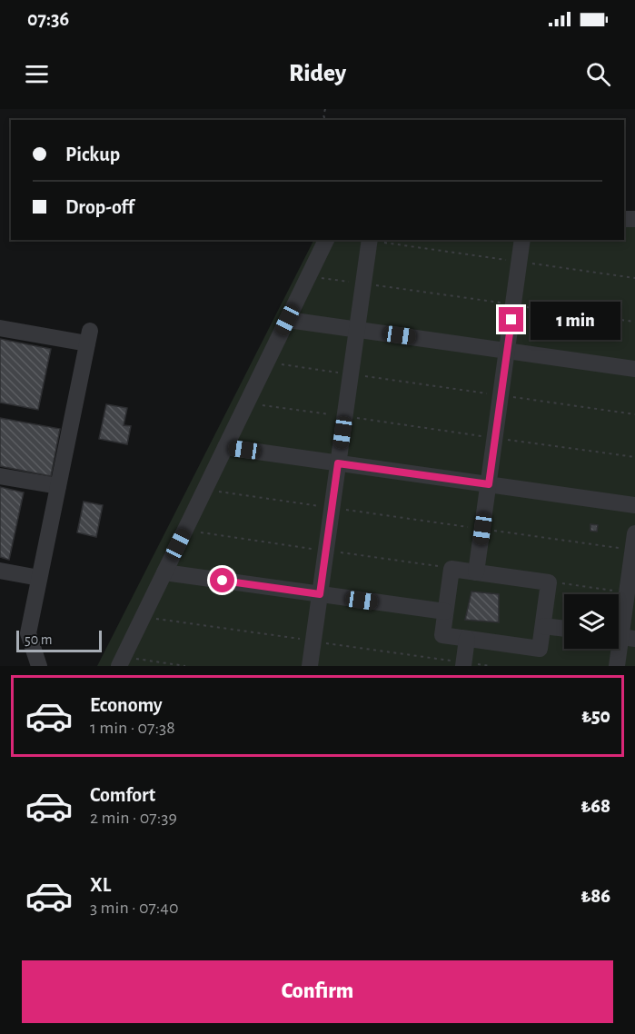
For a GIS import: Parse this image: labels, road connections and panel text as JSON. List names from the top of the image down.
{
  "scale_bar": "50 m",
  "page": {
    "status": "07:36",
    "header": "Ridey",
    "banner": ["Pickup", "Drop-off"],
    "bubble": "1 min",
    "scale": "50 m",
    "list": [
      {
        "name": "Economy",
        "note": "1 min · 07:38",
        "value": "₺50"
      },
      {
        "name": "Comfort",
        "note": "2 min · 07:39",
        "value": "₺68"
      },
      {
        "name": "XL",
        "note": "3 min · 07:40",
        "value": "₺86"
      }
    ],
    "buttons": "Confirm"
  }
}
